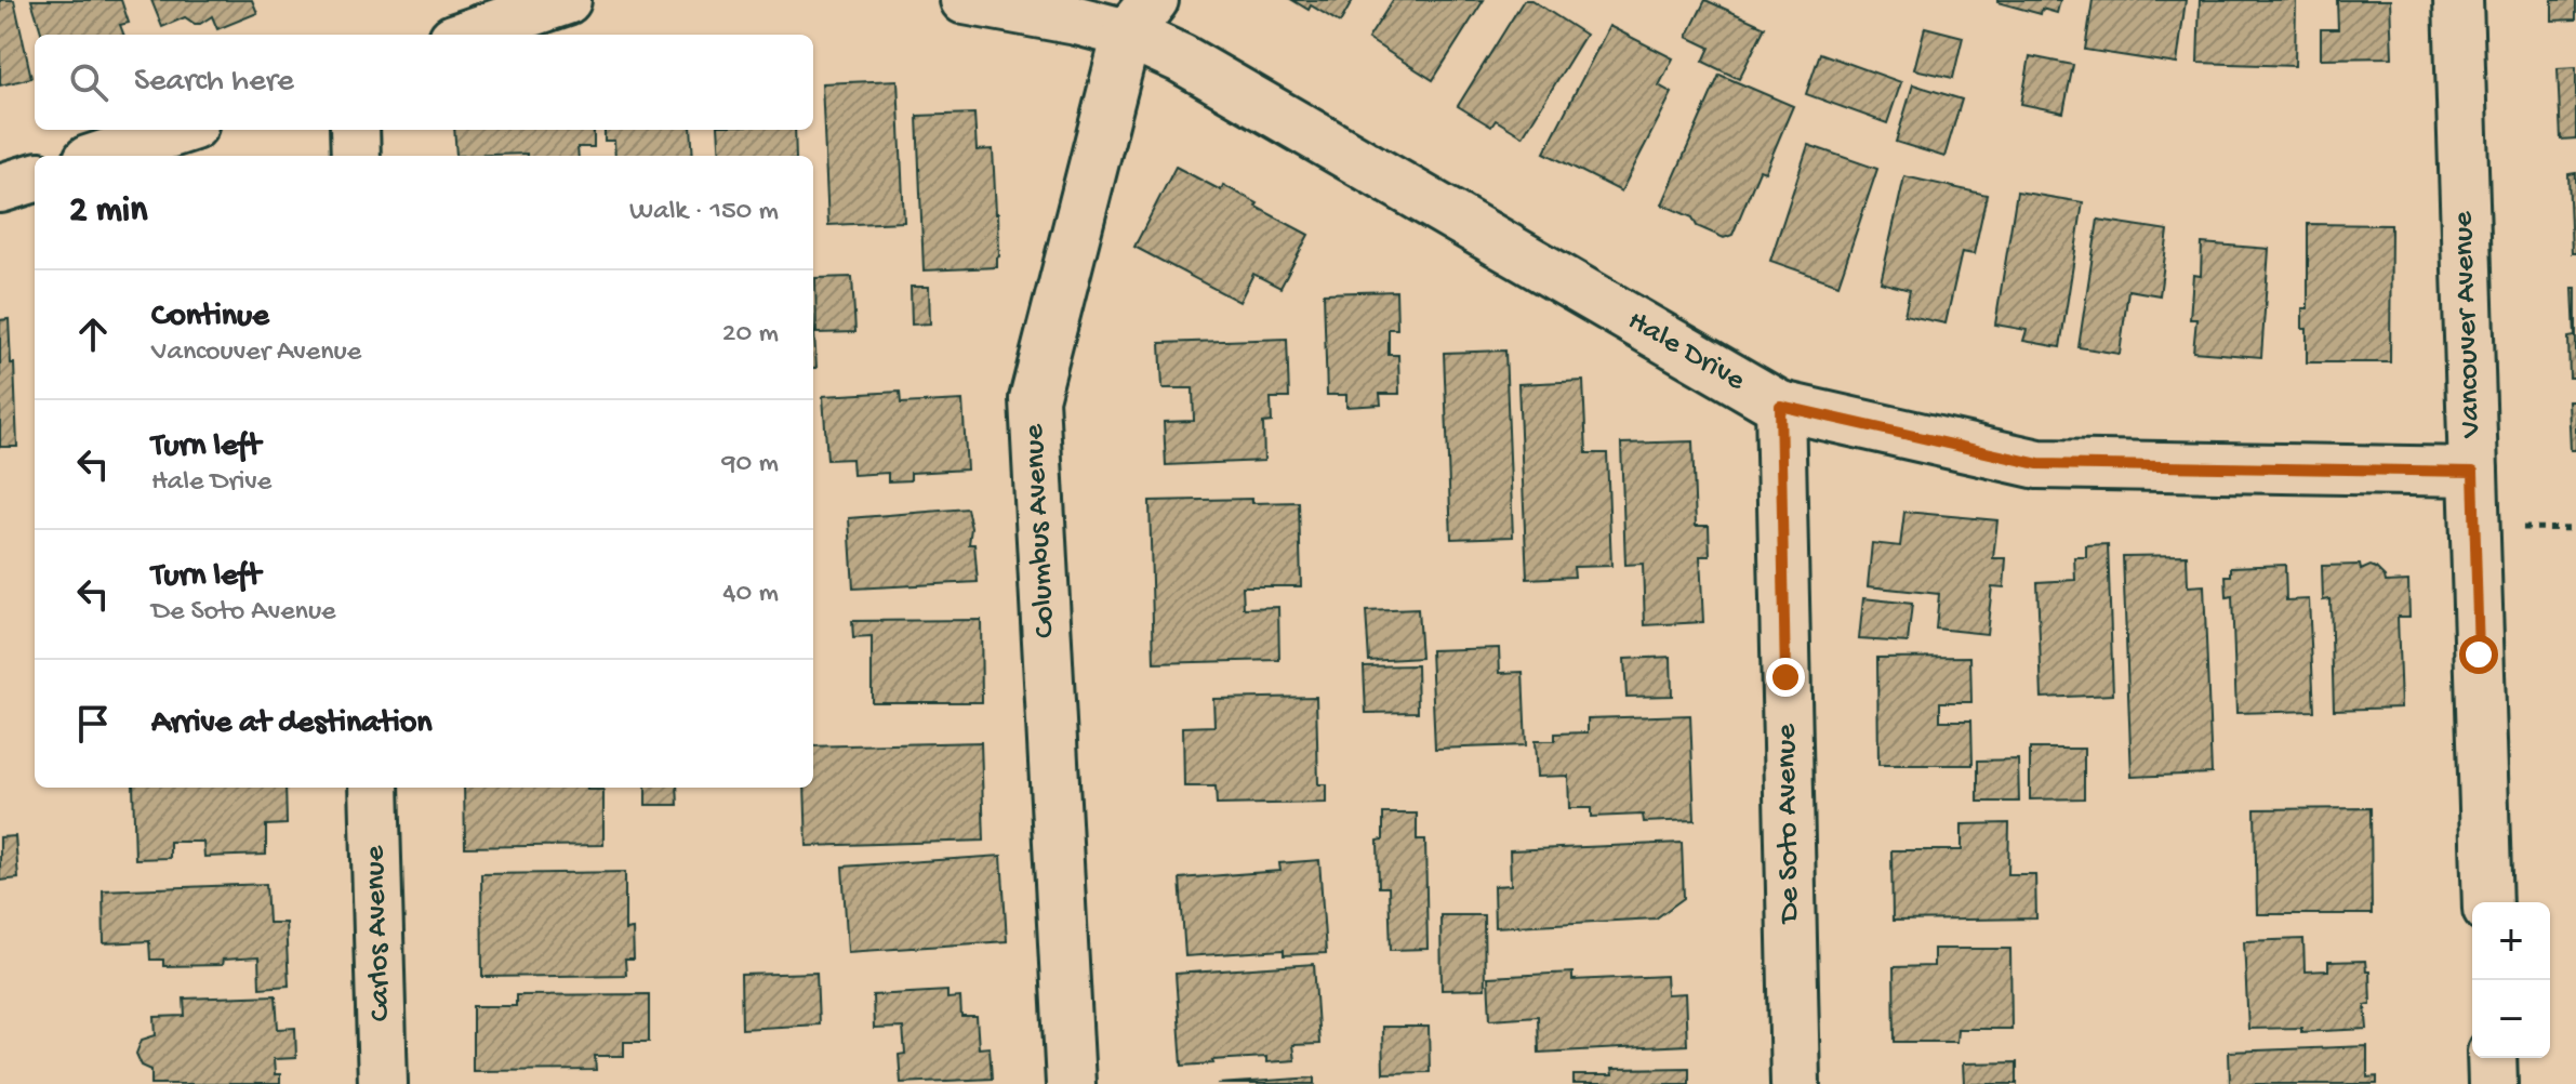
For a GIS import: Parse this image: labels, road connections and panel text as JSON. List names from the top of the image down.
{
  "streets": {
    "street": [
      "Vancouver Avenue",
      "Hale Drive",
      "Columbus Avenue",
      "De Soto Avenue",
      "Carlos Avenue"
    ]
  },
  "crossings": [
    ["Vancouver Avenue", "Hale Drive"],
    ["Hale Drive", "Columbus Avenue"],
    ["Hale Drive", "De Soto Avenue"]
  ],
  "page": {
    "search": "Search here",
    "heading": ["2 min", "Walk · 150 m"],
    "list": [
      ["Continue", "Vancouver Avenue", "20 m"],
      ["Turn left", "Hale Drive", "90 m"],
      ["Turn left", "De Soto Avenue", "40 m"],
      "Arrive at destination"
    ],
    "map_buttons": ["+", "−"]
  }
}
